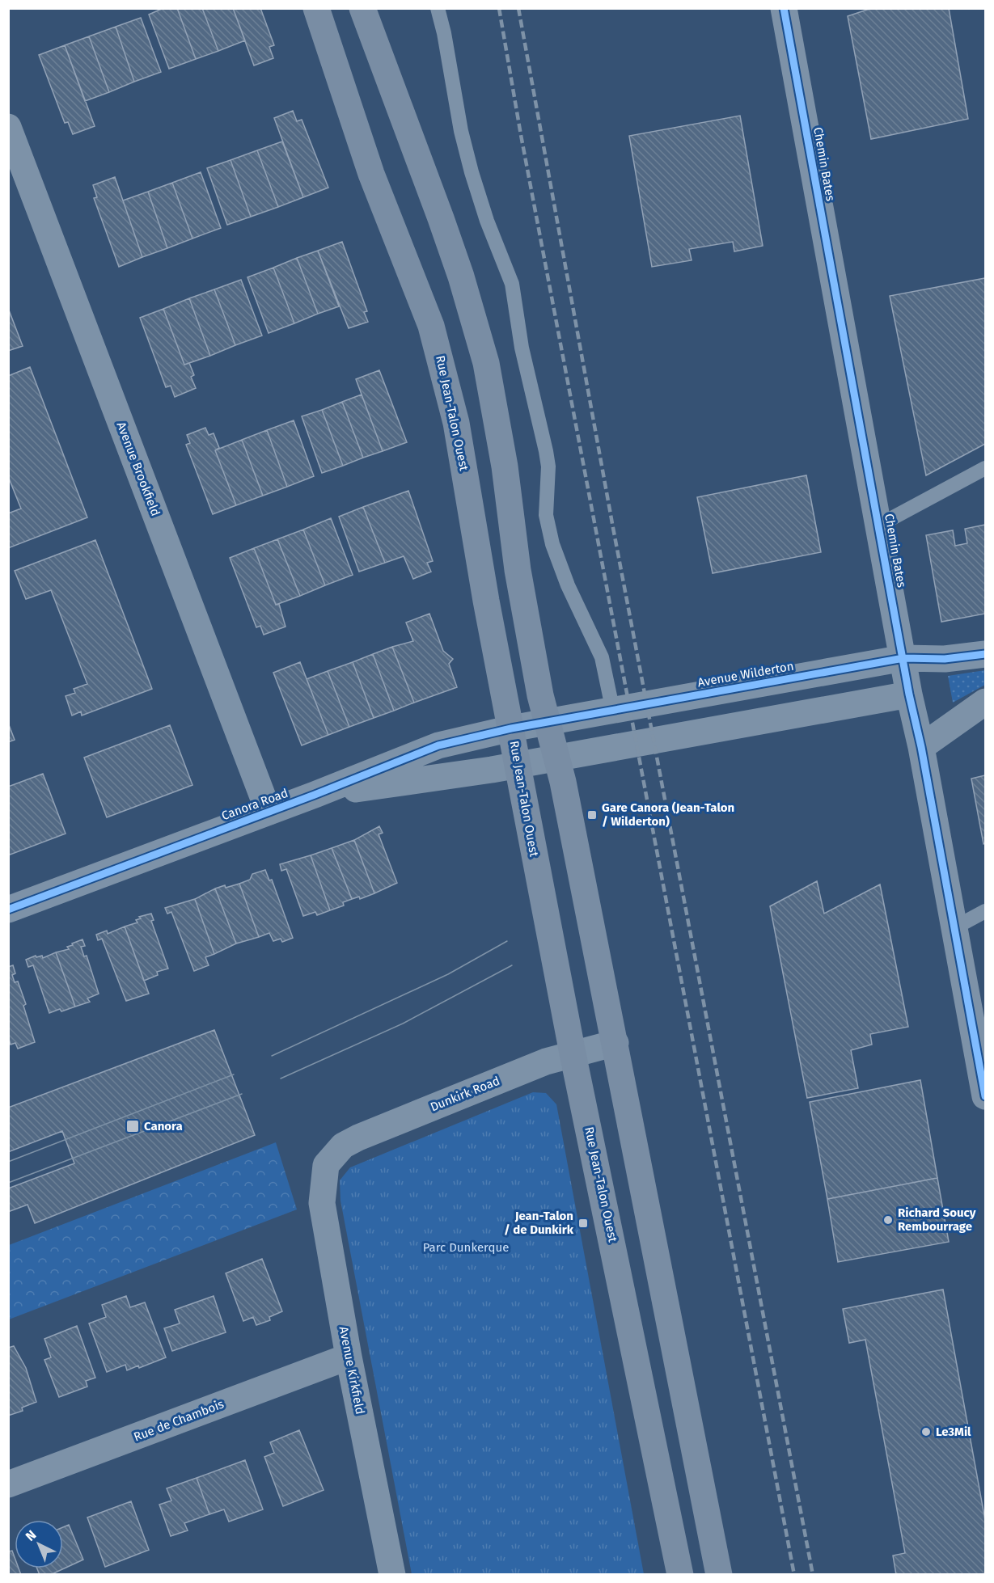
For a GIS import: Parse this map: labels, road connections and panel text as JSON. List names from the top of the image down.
{
  "streets": {
    "main road": ["Rue Jean-Talon Ouest"],
    "street": [
      "Chemin Bates",
      "Avenue Brookfield",
      "Avenue Wilderton",
      "Canora Road",
      "Dunkirk Road",
      "Avenue Kirkfield",
      "Rue de Chambois"
    ]
  },
  "crossings": [
    ["Chemin Bates", "Avenue Wilderton"],
    ["Rue Jean-Talon Ouest", "Avenue Wilderton"],
    ["Rue Jean-Talon Ouest", "Canora Road"],
    ["Rue Jean-Talon Ouest", "Dunkirk Road"],
    ["Avenue Brookfield", "Canora Road"],
    ["Avenue Wilderton", "Canora Road"],
    ["Dunkirk Road", "Avenue Kirkfield"],
    ["Avenue Kirkfield", "Rue de Chambois"]
  ],
  "parks": ["Parc Dunkerque"],
  "places": {
    "transit": ["Gare Canora (Jean-Talon / Wilderton)", "Canora", "Jean-Talon / de Dunkirk"],
    "other": ["Richard Soucy Rembourrage", "Le3Mil"]
  },
  "north": "top left"
}
